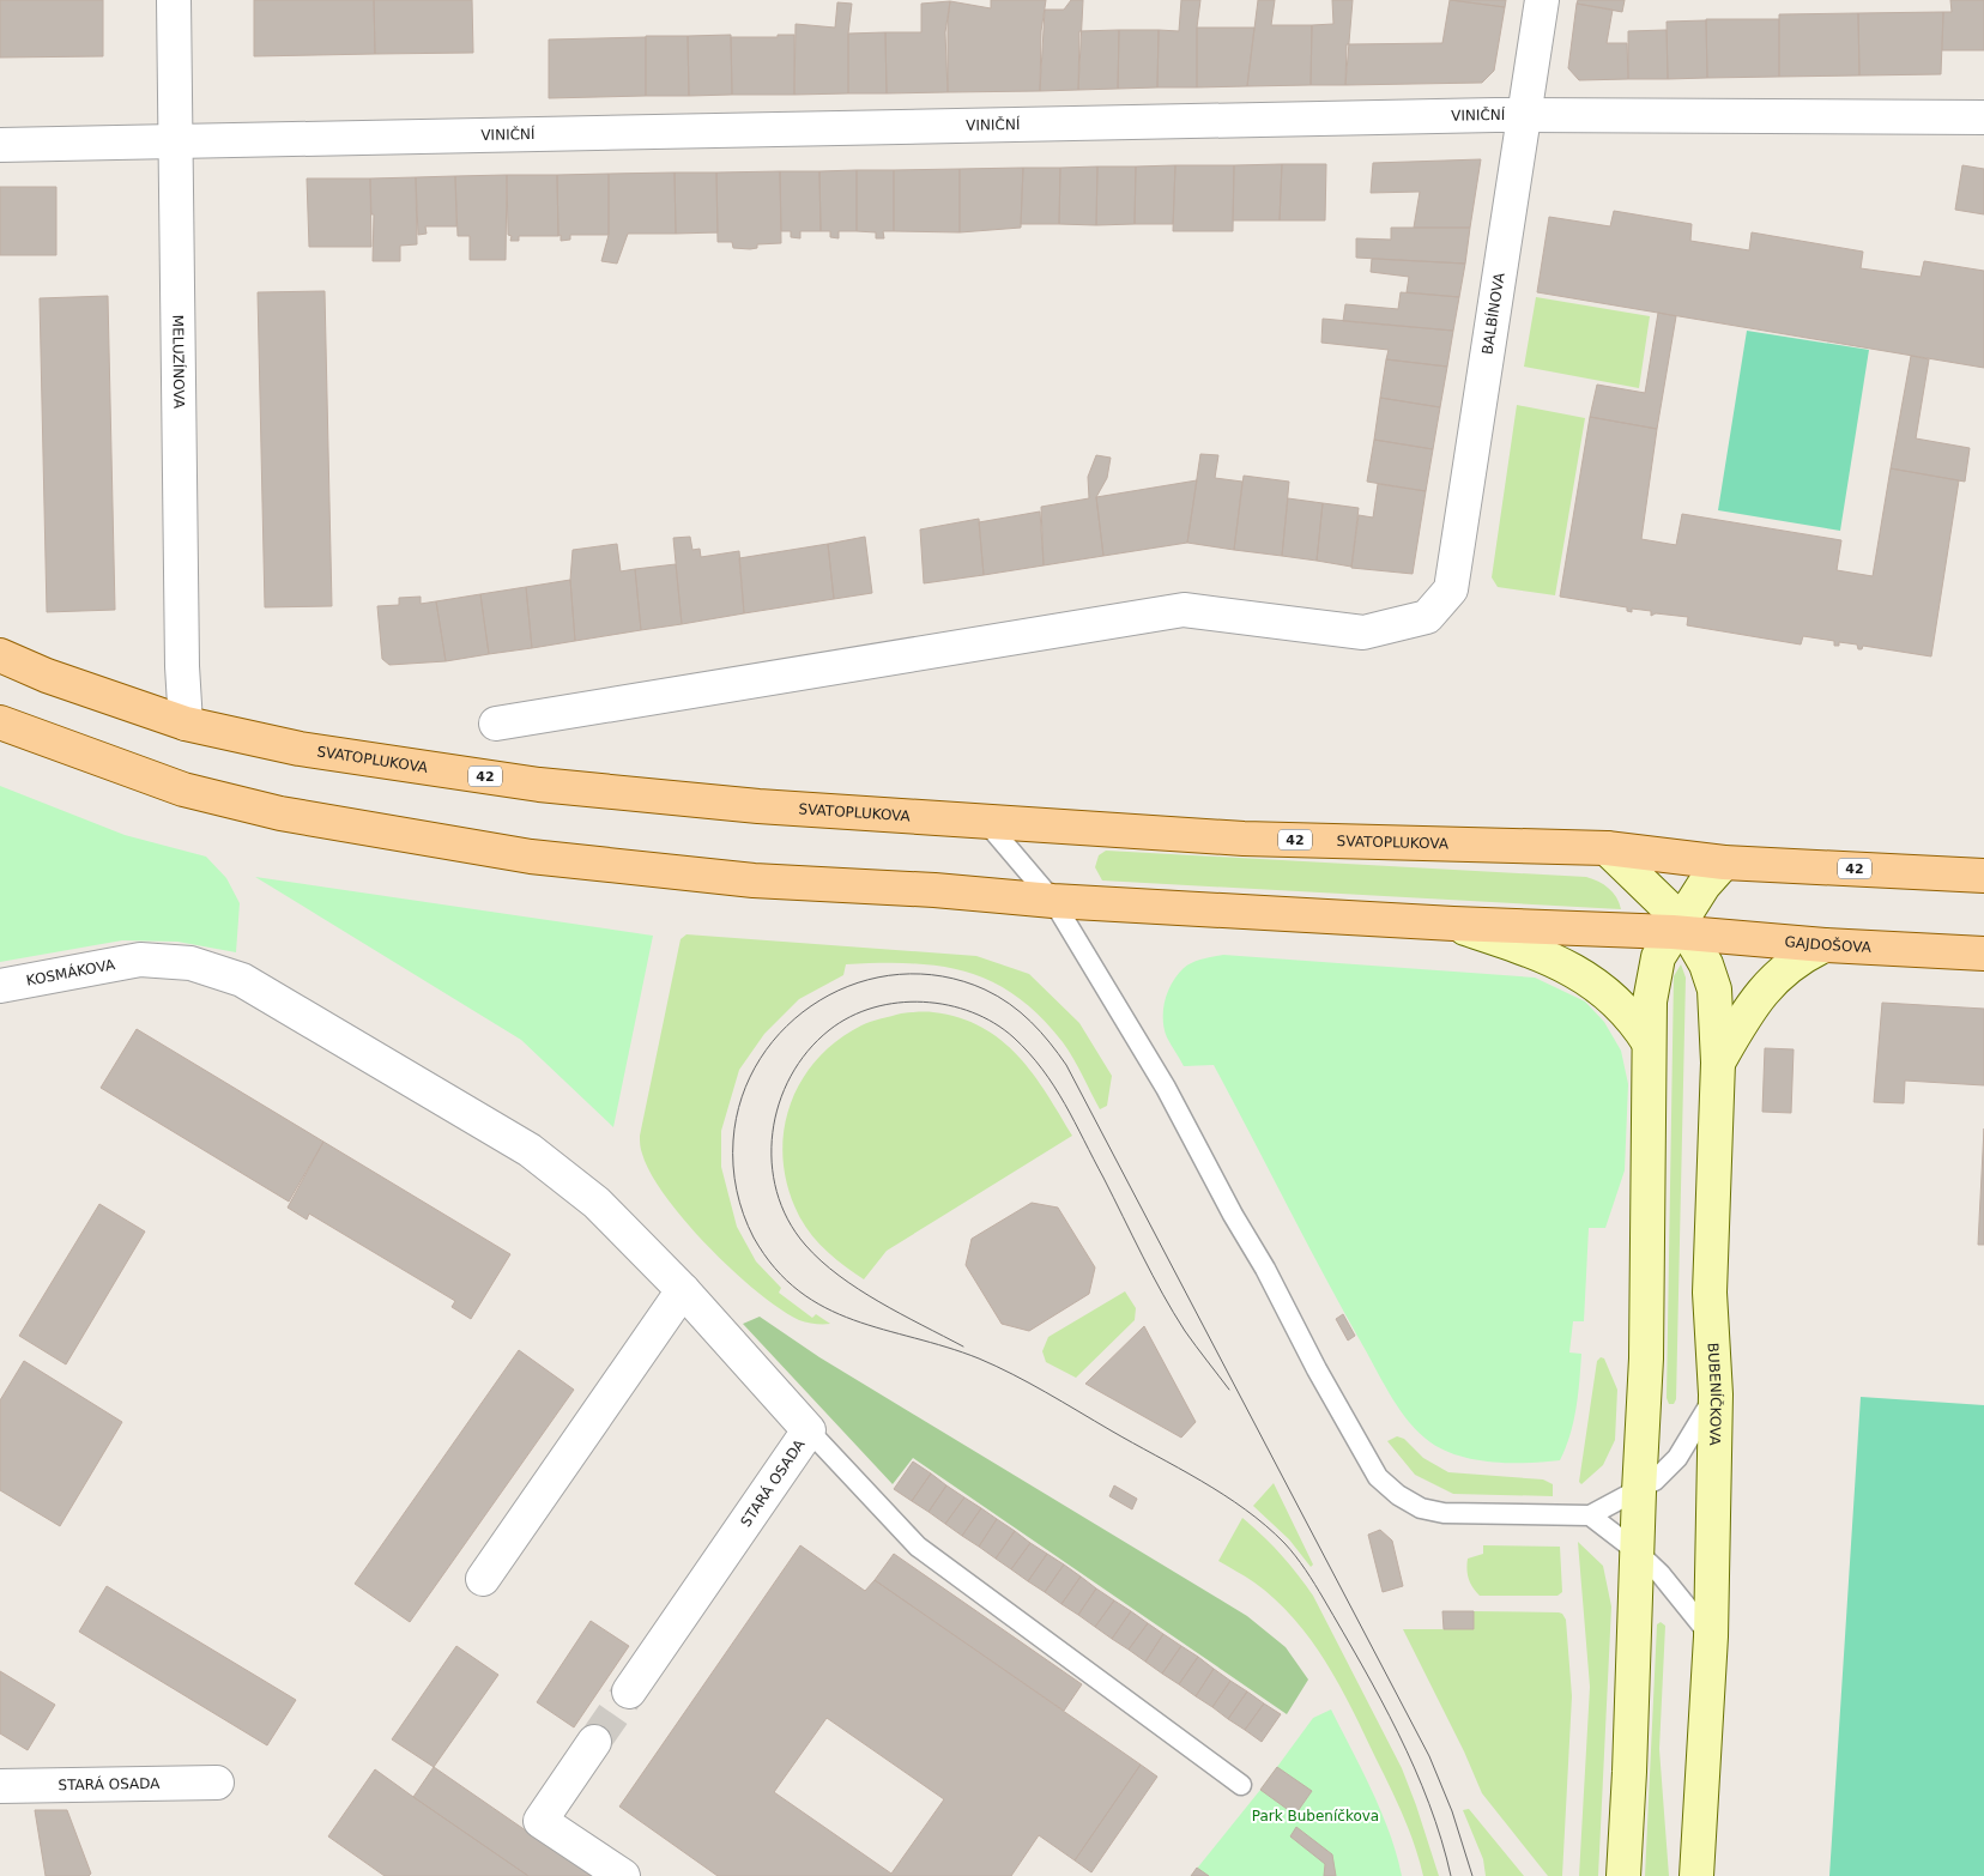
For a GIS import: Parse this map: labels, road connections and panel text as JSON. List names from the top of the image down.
{
  "streets": {
    "main road": ["SVATOPLUKOVA", "42", "GAJDOŠOVA"],
    "street": [
      "VINIČNÍ",
      "BALBÍNOVA",
      "MELUZÍNOVA",
      "KOSMÁKOVA",
      "BUBENÍČKOVA",
      "STARÁ OSADA"
    ]
  },
  "crossings": [
    ["VINIČNÍ", "BALBÍNOVA"],
    ["VINIČNÍ", "MELUZÍNOVA"],
    ["MELUZÍNOVA", "SVATOPLUKOVA"],
    ["SVATOPLUKOVA", "42"],
    ["SVATOPLUKOVA", "BUBENÍČKOVA"],
    ["GAJDOŠOVA", "BUBENÍČKOVA"],
    ["KOSMÁKOVA", "STARÁ OSADA"]
  ],
  "parks": ["Park Bubeníčkova"]
}
